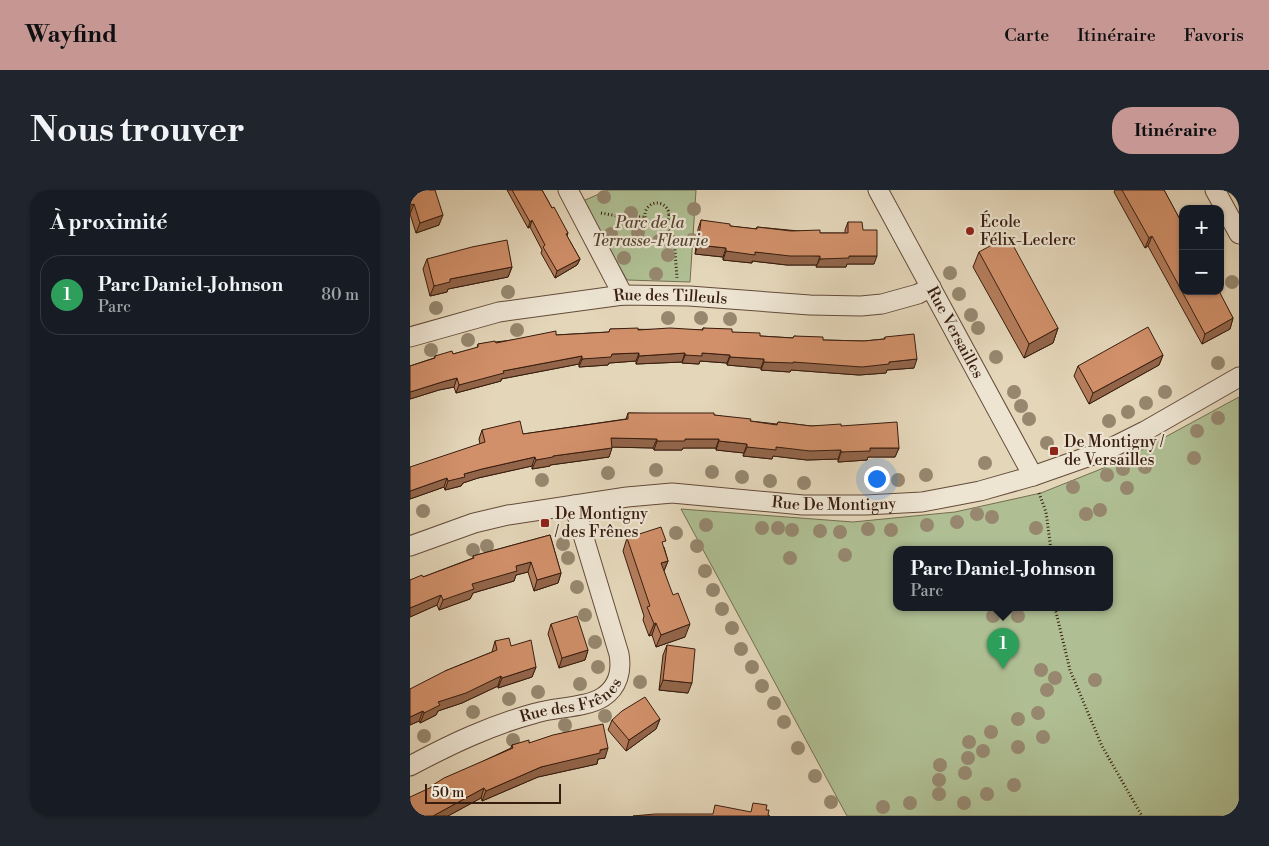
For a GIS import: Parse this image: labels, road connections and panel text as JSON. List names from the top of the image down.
{
  "streets": {
    "street": [
      "Rue des Tilleuls",
      "Rue Versailles",
      "Rue De Montigny",
      "Rue des Frênes"
    ]
  },
  "crossings": [
    ["Rue des Tilleuls", "Rue Versailles"],
    ["Rue Versailles", "Rue De Montigny"],
    ["Rue De Montigny", "Rue des Frênes"]
  ],
  "parks": ["Parc de la Terrasse-Fleurie"],
  "places": {
    "other": ["École Félix-Leclerc"],
    "transit": ["De Montigny / de Versailles", "De Montigny / des Frênes"]
  },
  "scale_bar": "50 m",
  "page": {
    "header": "Wayfind",
    "nav": ["Carte", "Itinéraire", "Favoris"],
    "buttons": "Itinéraire",
    "title": "Nous trouver",
    "heading": "À proximité",
    "map_buttons": ["+", "−"],
    "list": [
      {
        "mark": "1",
        "name": "Parc Daniel-Johnson",
        "note": "Parc",
        "value": "80 m"
      }
    ],
    "popup": ["Parc Daniel-Johnson", "Parc"],
    "pins": "1",
    "scale": "50 m"
  }
}
